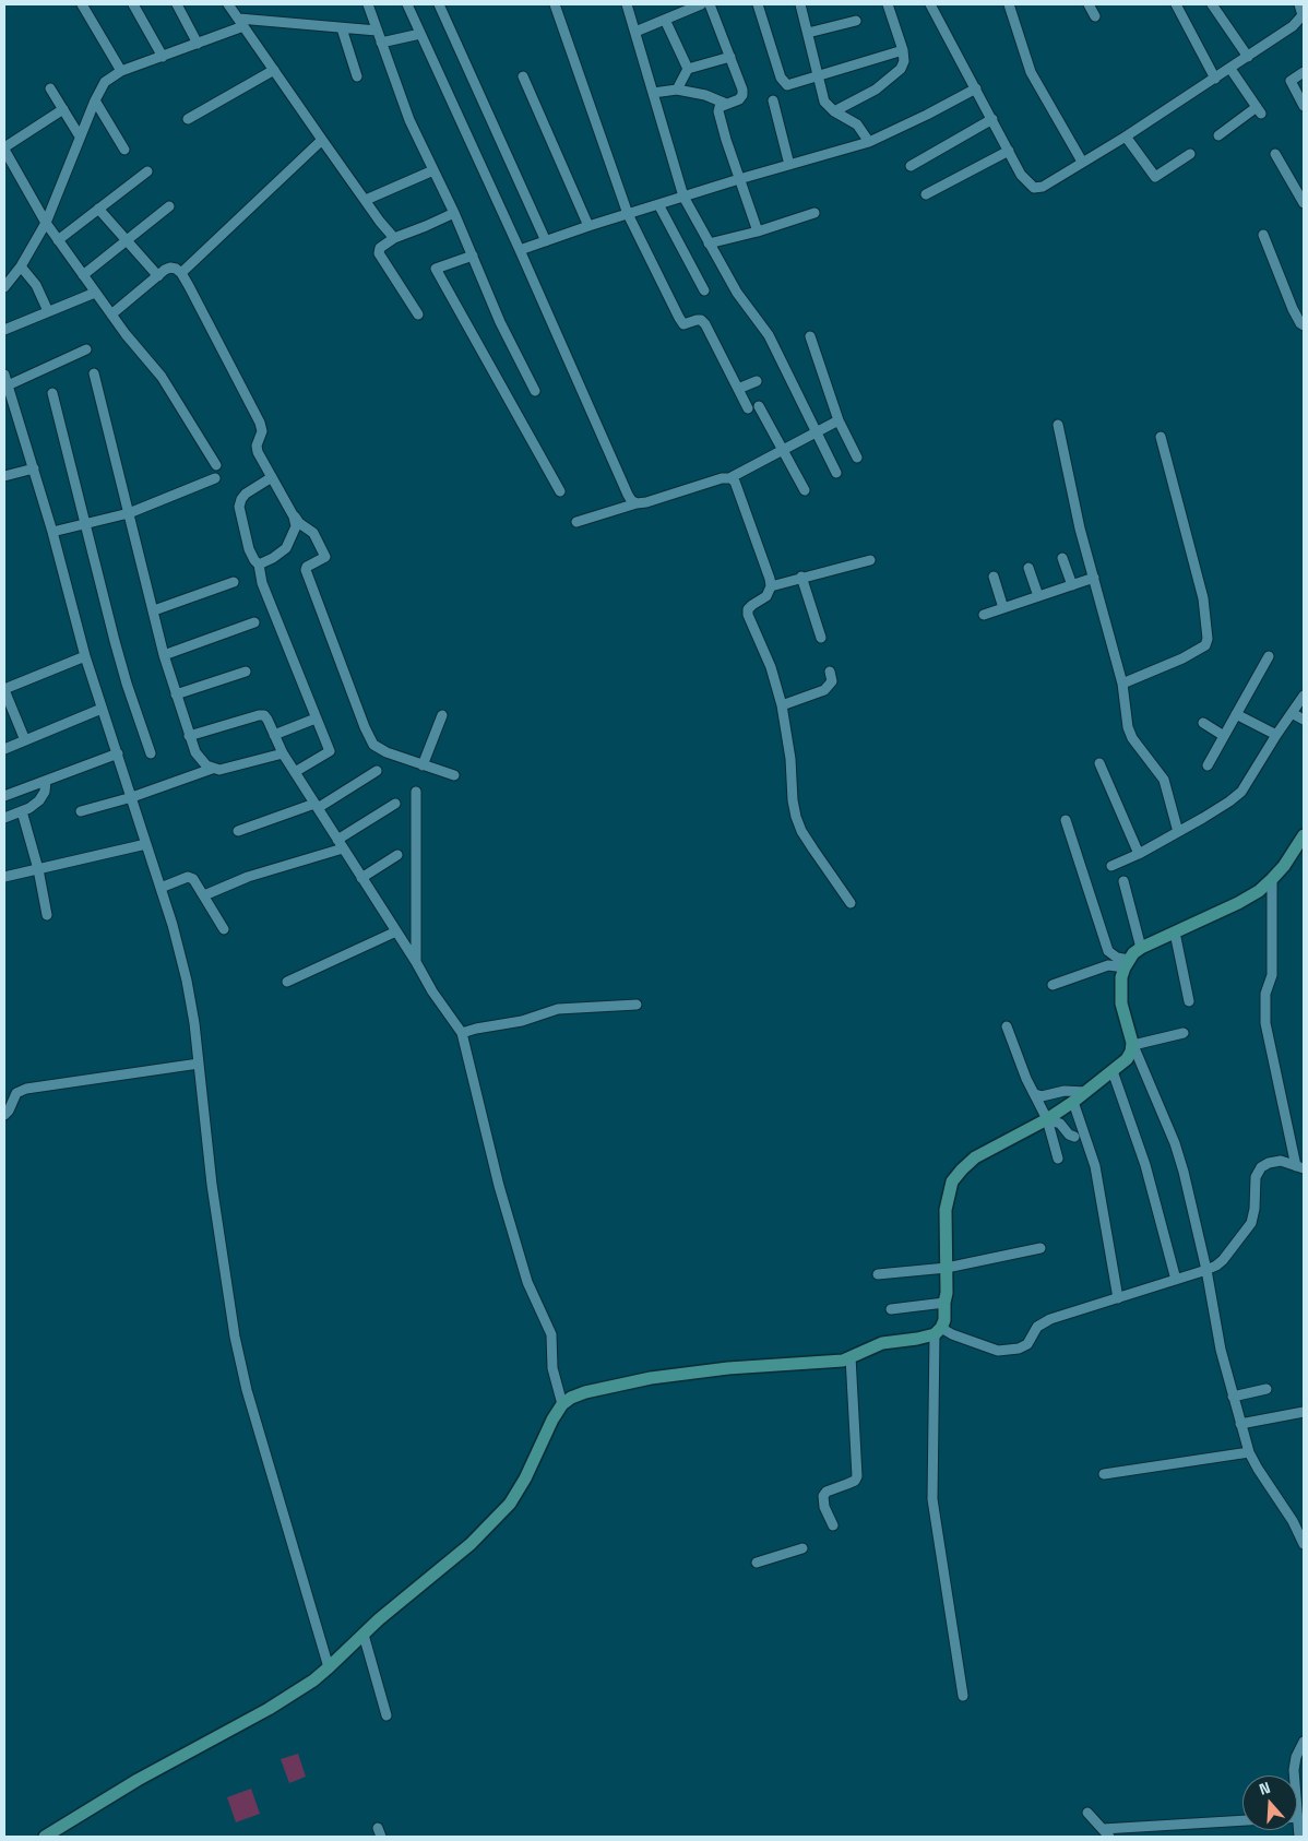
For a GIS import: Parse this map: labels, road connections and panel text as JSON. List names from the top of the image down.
{
  "north": "top"
}
